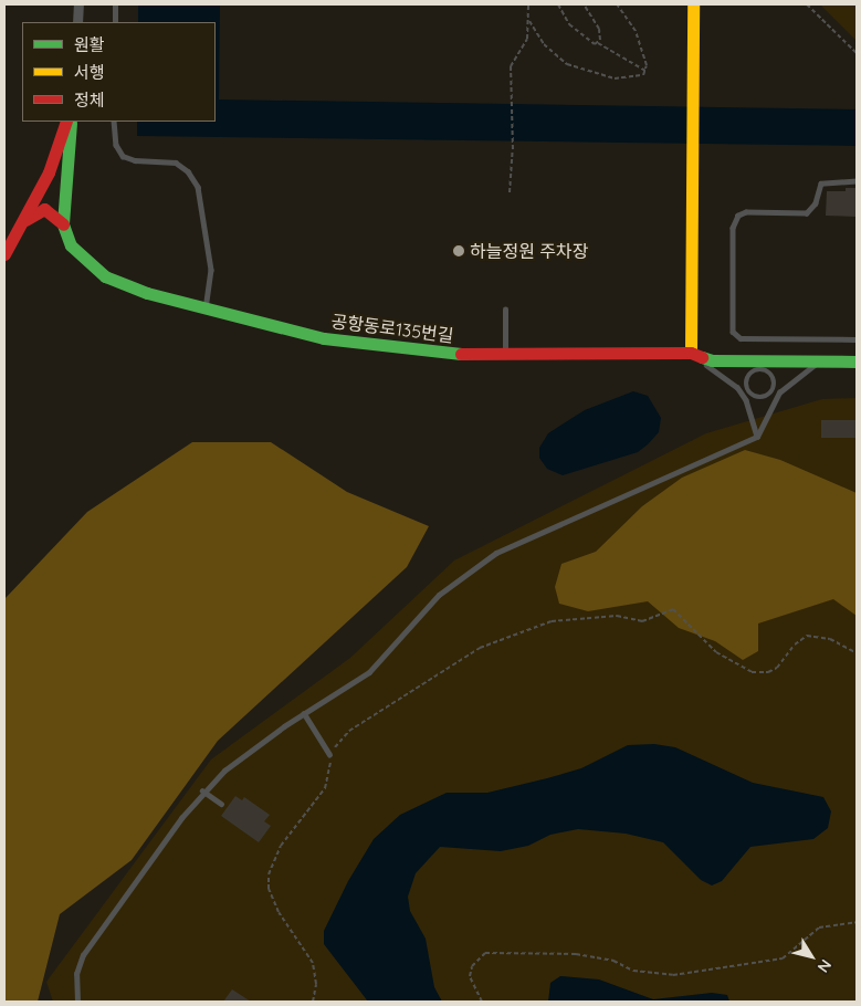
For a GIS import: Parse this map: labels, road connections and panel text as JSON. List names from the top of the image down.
{
  "streets": {
    "main road": ["공항동로135번길"]
  },
  "places": ["하늘정원 주차장"],
  "legend": ["원활", "서행", "정체"],
  "north": "bottom right"
}
